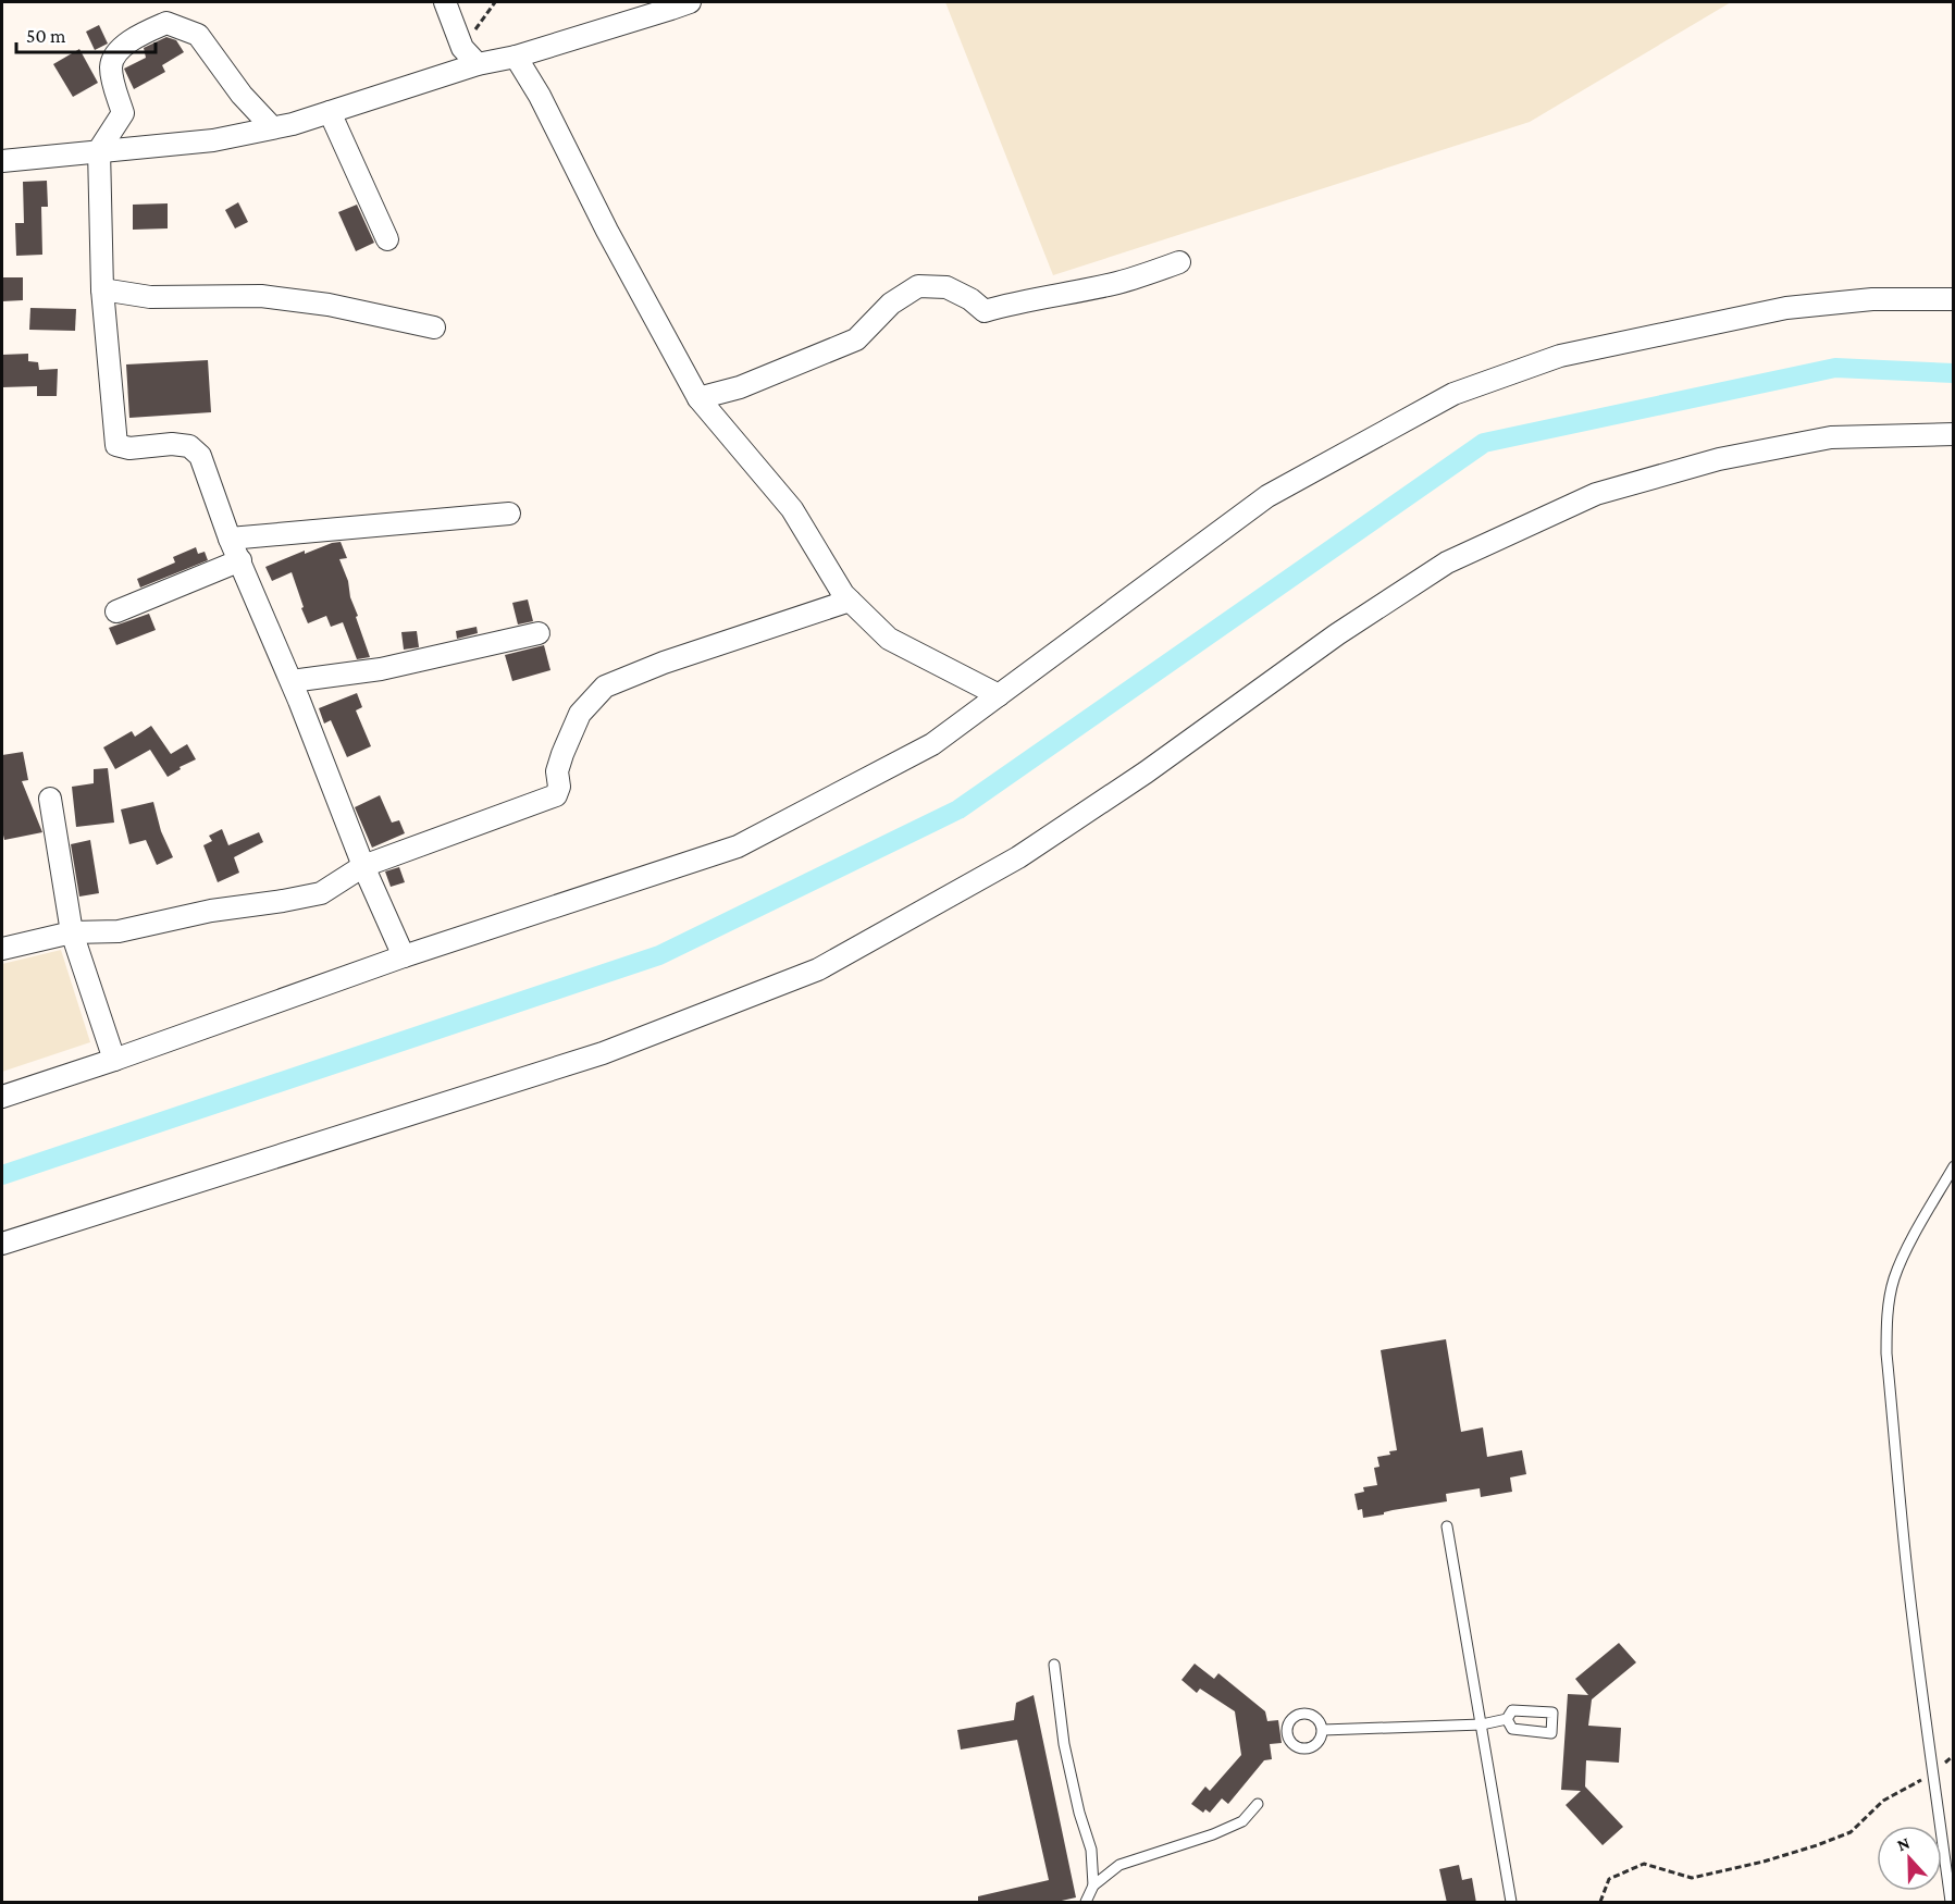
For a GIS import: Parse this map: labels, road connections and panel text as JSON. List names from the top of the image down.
{
  "scale_bar": "50 m",
  "north": "top"
}
